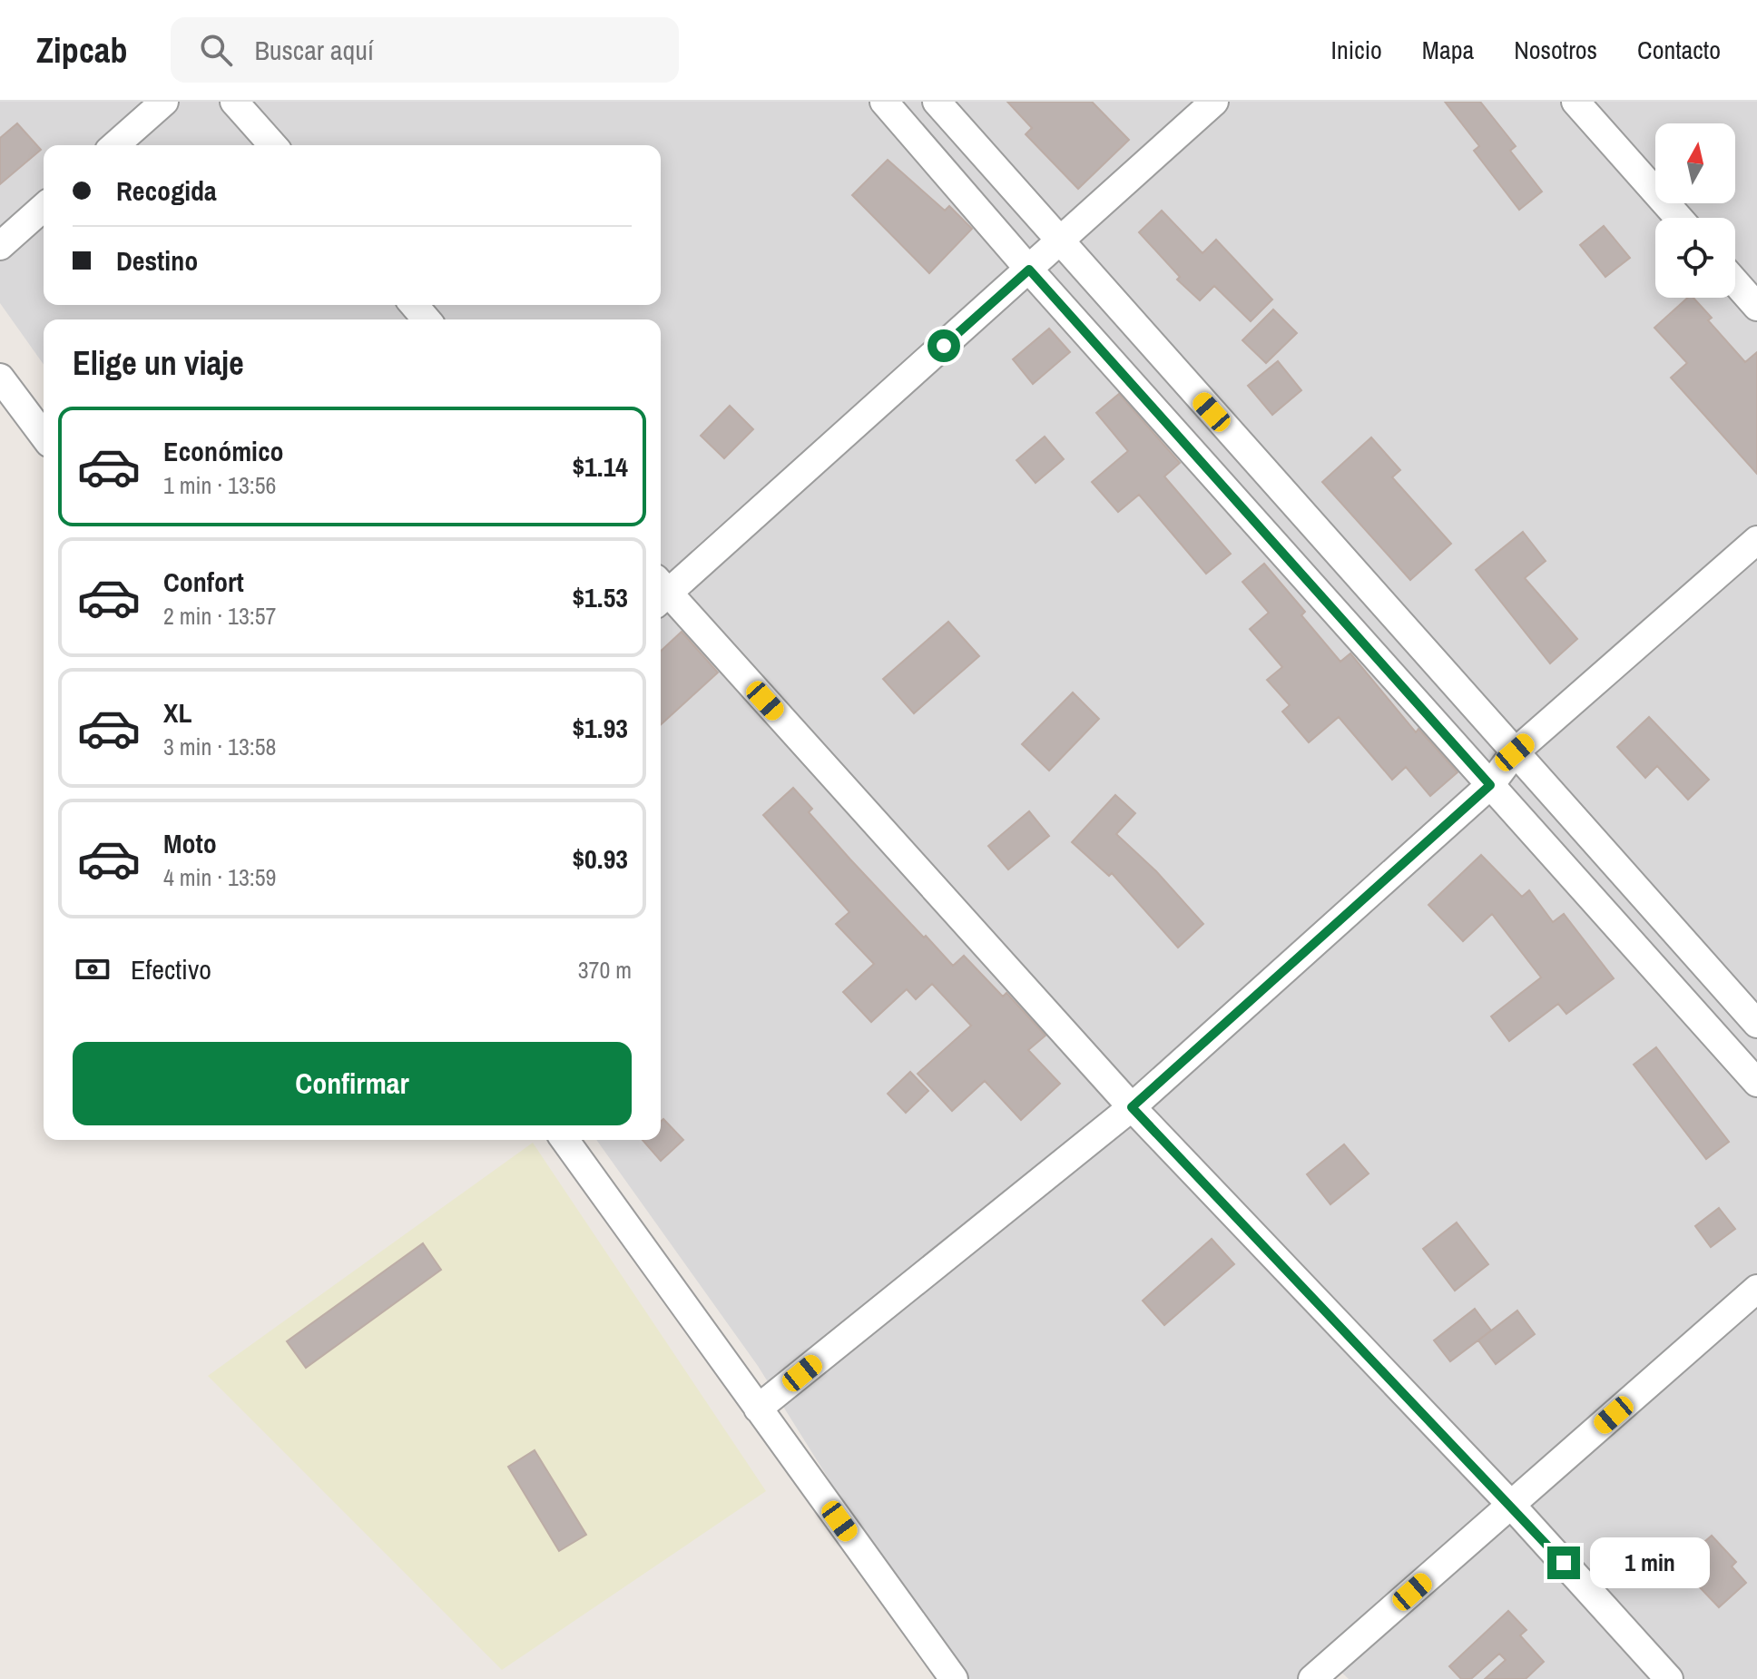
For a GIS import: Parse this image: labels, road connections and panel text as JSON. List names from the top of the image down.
{
  "north": "top",
  "page": {
    "header": "Zipcab",
    "search": "Buscar aquí",
    "nav": [
      "Inicio",
      "Mapa",
      "Nosotros",
      "Contacto"
    ],
    "banner": ["Recogida", "Destino"],
    "heading": "Elige un viaje",
    "list": [
      {
        "name": "Económico",
        "note": "1 min · 13:56",
        "value": "$1.14"
      },
      {
        "name": "Confort",
        "note": "2 min · 13:57",
        "value": "$1.53"
      },
      {
        "name": "XL",
        "note": "3 min · 13:58",
        "value": "$1.93"
      },
      {
        "name": "Moto",
        "note": "4 min · 13:59",
        "value": "$0.93"
      }
    ],
    "pay": ["Efectivo", "370 m"],
    "buttons": "Confirmar",
    "bubble": "1 min"
  }
}
